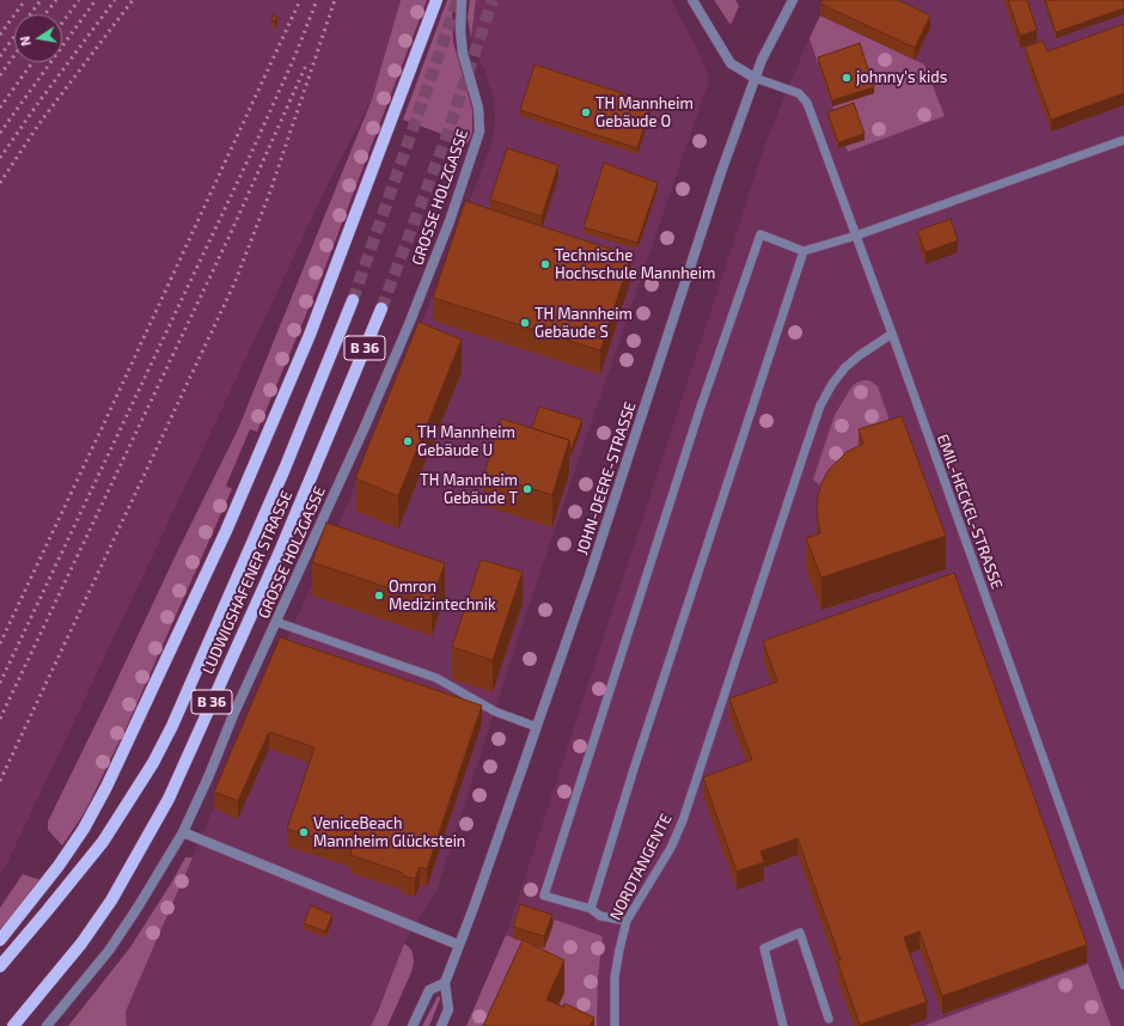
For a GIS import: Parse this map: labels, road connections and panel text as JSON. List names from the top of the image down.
{
  "streets": {
    "main road": ["B 36", "LUDWIGSHAFENER STRASSE"],
    "street": ["GROSSE HOLZGASSE", "JOHN-DEERE-STRASSE"],
    "lane": ["EMIL-HECKEL-STRASSE", "NORDTANGENTE"]
  },
  "crossings": [
    ["JOHN-DEERE-STRASSE", "EMIL-HECKEL-STRASSE"],
    ["EMIL-HECKEL-STRASSE", "NORDTANGENTE"]
  ],
  "places": [
    "johnny's kids",
    "TH Mannheim Gebäude O",
    "Technische Hochschule Mannheim",
    "TH Mannheim Gebäude S",
    "TH Mannheim Gebäude U",
    "TH Mannheim Gebäude T",
    "Omron Medizintechnik",
    "VeniceBeach Mannheim Glückstein"
  ],
  "north": "left"
}
